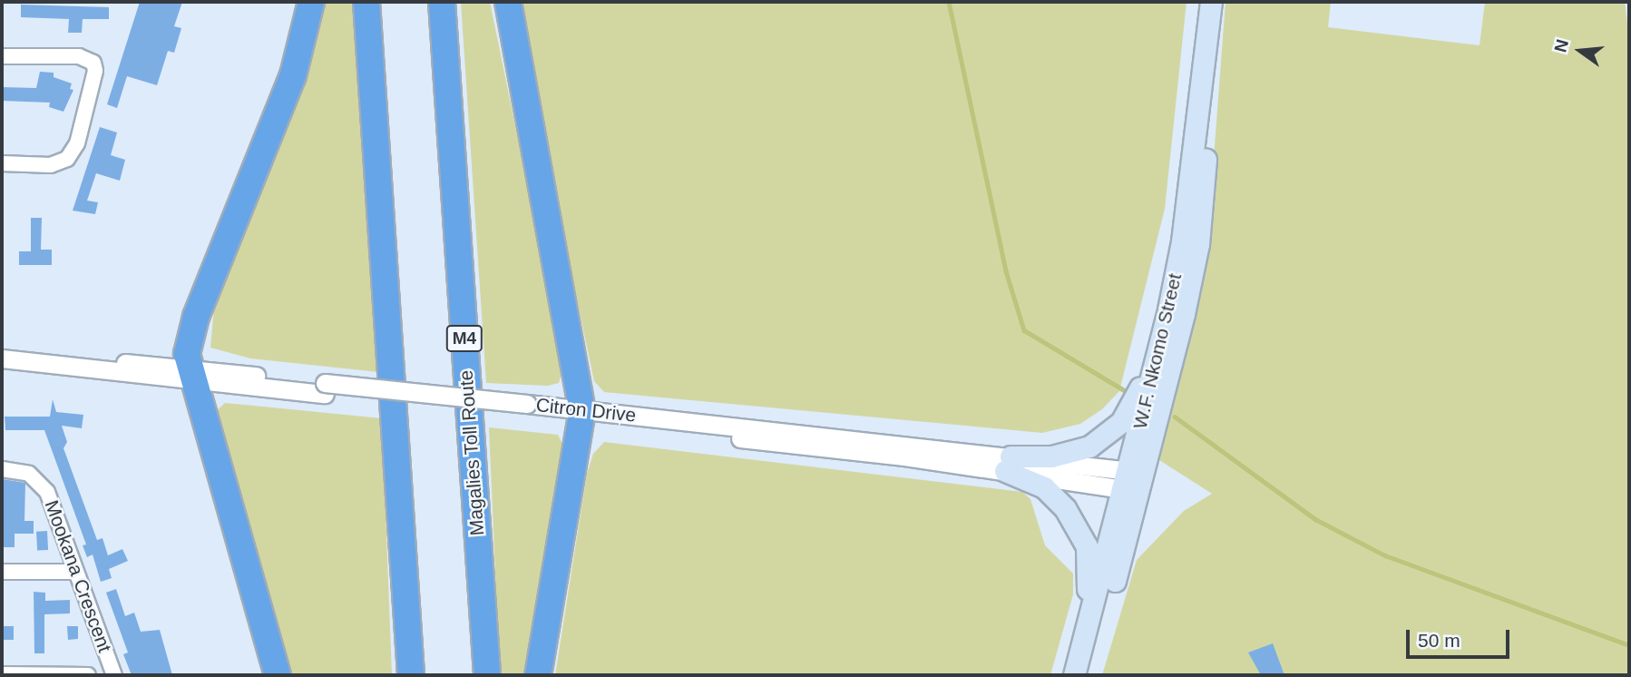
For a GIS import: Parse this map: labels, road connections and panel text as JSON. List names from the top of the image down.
{
  "streets": {
    "highway": ["M4", "Magalies Toll Route"],
    "main road": ["W.F. Nkomo Street"],
    "street": ["Citron Drive", "Mookana Crescent"]
  },
  "crossings": [
    ["W.F. Nkomo Street", "Citron Drive"]
  ],
  "scale_bar": "50 m",
  "north": "left"
}
